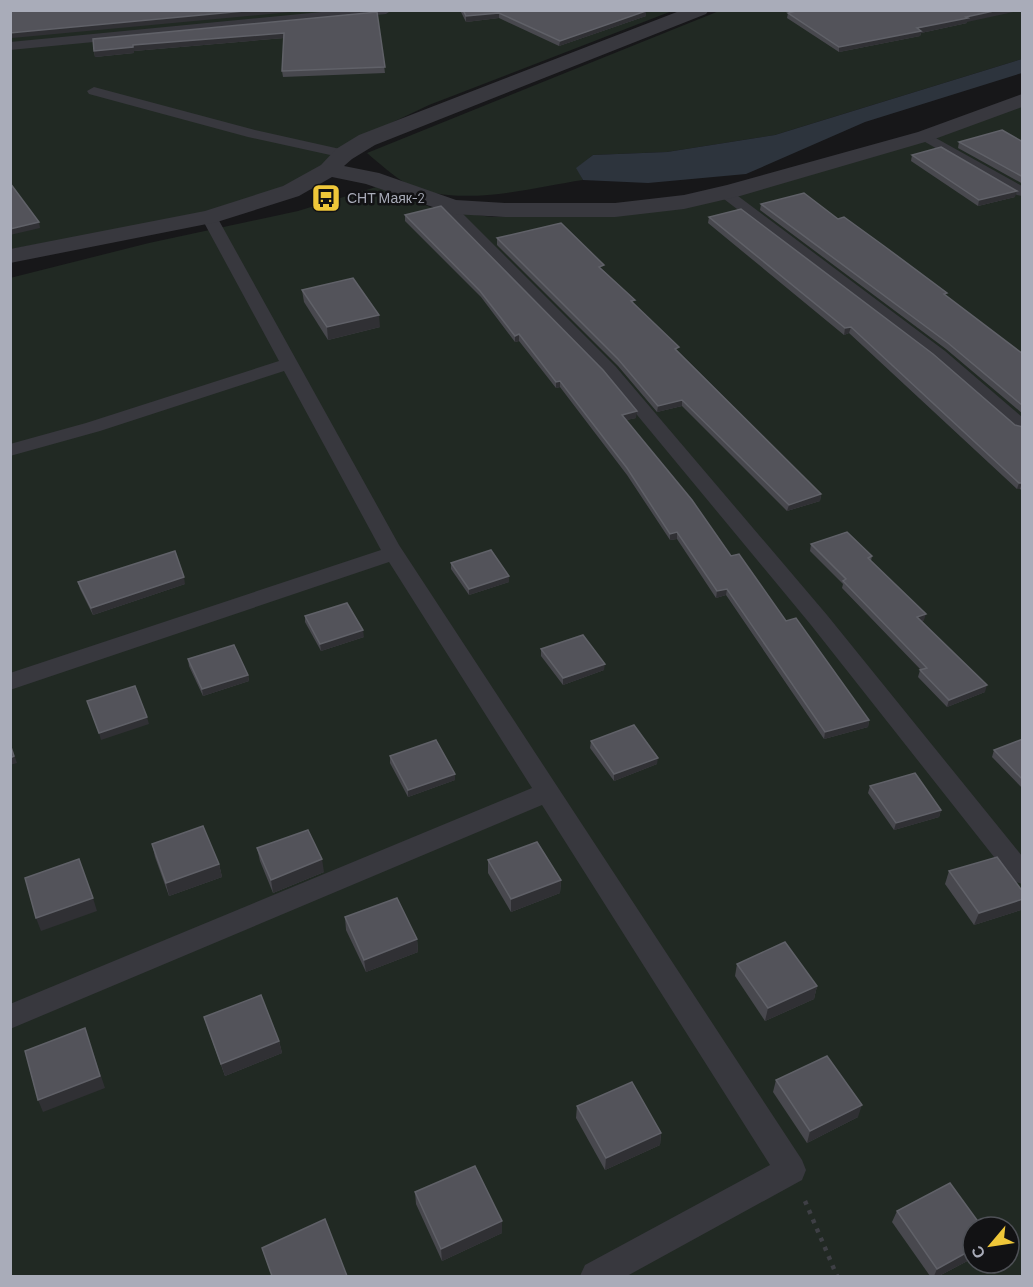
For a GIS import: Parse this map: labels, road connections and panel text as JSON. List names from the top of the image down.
{
  "places": {
    "bus stop": ["СНТ Маяк-2"]
  },
  "north": "bottom left"
}
